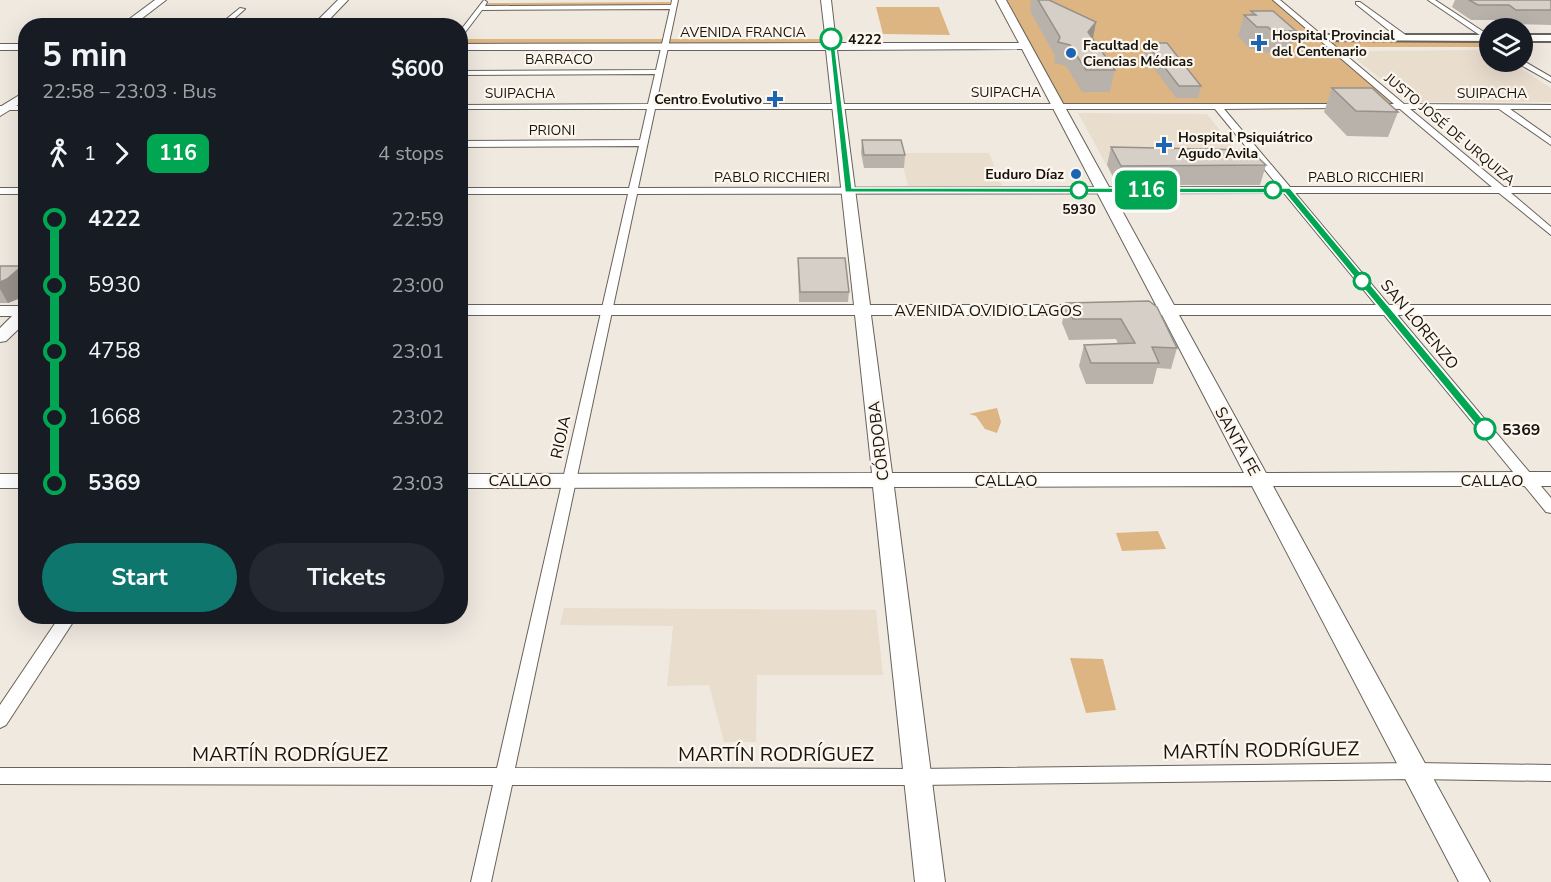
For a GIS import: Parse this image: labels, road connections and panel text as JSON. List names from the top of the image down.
{
  "streets": {
    "main road": [
      "AVENIDA FRANCIA",
      "AVENIDA OVIDIO LAGOS",
      "CÓRDOBA",
      "SANTA FE",
      "CALLAO"
    ],
    "street": [
      "BARRACO",
      "SUIPACHA",
      "JUSTO JOSÉ DE URQUIZA",
      "PRIONI",
      "PABLO RICCHIERI",
      "SAN LORENZO",
      "RIOJA",
      "MARTÍN RODRÍGUEZ"
    ]
  },
  "crossings": [
    ["AVENIDA FRANCIA", "RIOJA"],
    ["AVENIDA FRANCIA", "CÓRDOBA"],
    ["AVENIDA FRANCIA", "SANTA FE"],
    ["BARRACO", "RIOJA"],
    ["SUIPACHA", "JUSTO JOSÉ DE URQUIZA"],
    ["SUIPACHA", "SAN LORENZO"],
    ["SUIPACHA", "RIOJA"],
    ["SUIPACHA", "CÓRDOBA"],
    ["SUIPACHA", "SANTA FE"],
    ["JUSTO JOSÉ DE URQUIZA", "PABLO RICCHIERI"],
    ["PRIONI", "RIOJA"],
    ["PABLO RICCHIERI", "SAN LORENZO"],
    ["PABLO RICCHIERI", "RIOJA"],
    ["PABLO RICCHIERI", "CÓRDOBA"],
    ["PABLO RICCHIERI", "SANTA FE"],
    ["AVENIDA OVIDIO LAGOS", "SAN LORENZO"],
    ["AVENIDA OVIDIO LAGOS", "RIOJA"],
    ["AVENIDA OVIDIO LAGOS", "CÓRDOBA"],
    ["AVENIDA OVIDIO LAGOS", "SANTA FE"],
    ["SAN LORENZO", "CALLAO"],
    ["RIOJA", "CALLAO"],
    ["RIOJA", "MARTÍN RODRÍGUEZ"],
    ["CÓRDOBA", "CALLAO"],
    ["CÓRDOBA", "MARTÍN RODRÍGUEZ"],
    ["SANTA FE", "CALLAO"],
    ["SANTA FE", "MARTÍN RODRÍGUEZ"]
  ],
  "places": {
    "other": [
      "4222",
      "Facultad de Ciencias Médicas",
      "Euduro Díaz",
      "5930",
      "5369"
    ],
    "health": ["Hospital Provincial del Centenario", "Centro Evolutivo", "Hospital Psiquiátrico Agudo Avila"]
  },
  "lines": ["bus line 116"],
  "page": {
    "on_map": "116",
    "heading": ["5 min", "22:58 – 23:03 · Bus", "$600"],
    "legs": ["1", "116", "4 stops"],
    "list": [
      {
        "name": "4222",
        "value": "22:59"
      },
      {
        "name": "5930",
        "value": "23:00"
      },
      {
        "name": "4758",
        "value": "23:01"
      },
      {
        "name": "1668",
        "value": "23:02"
      },
      {
        "name": "5369",
        "value": "23:03"
      }
    ],
    "buttons": ["Start", "Tickets"]
  }
}
